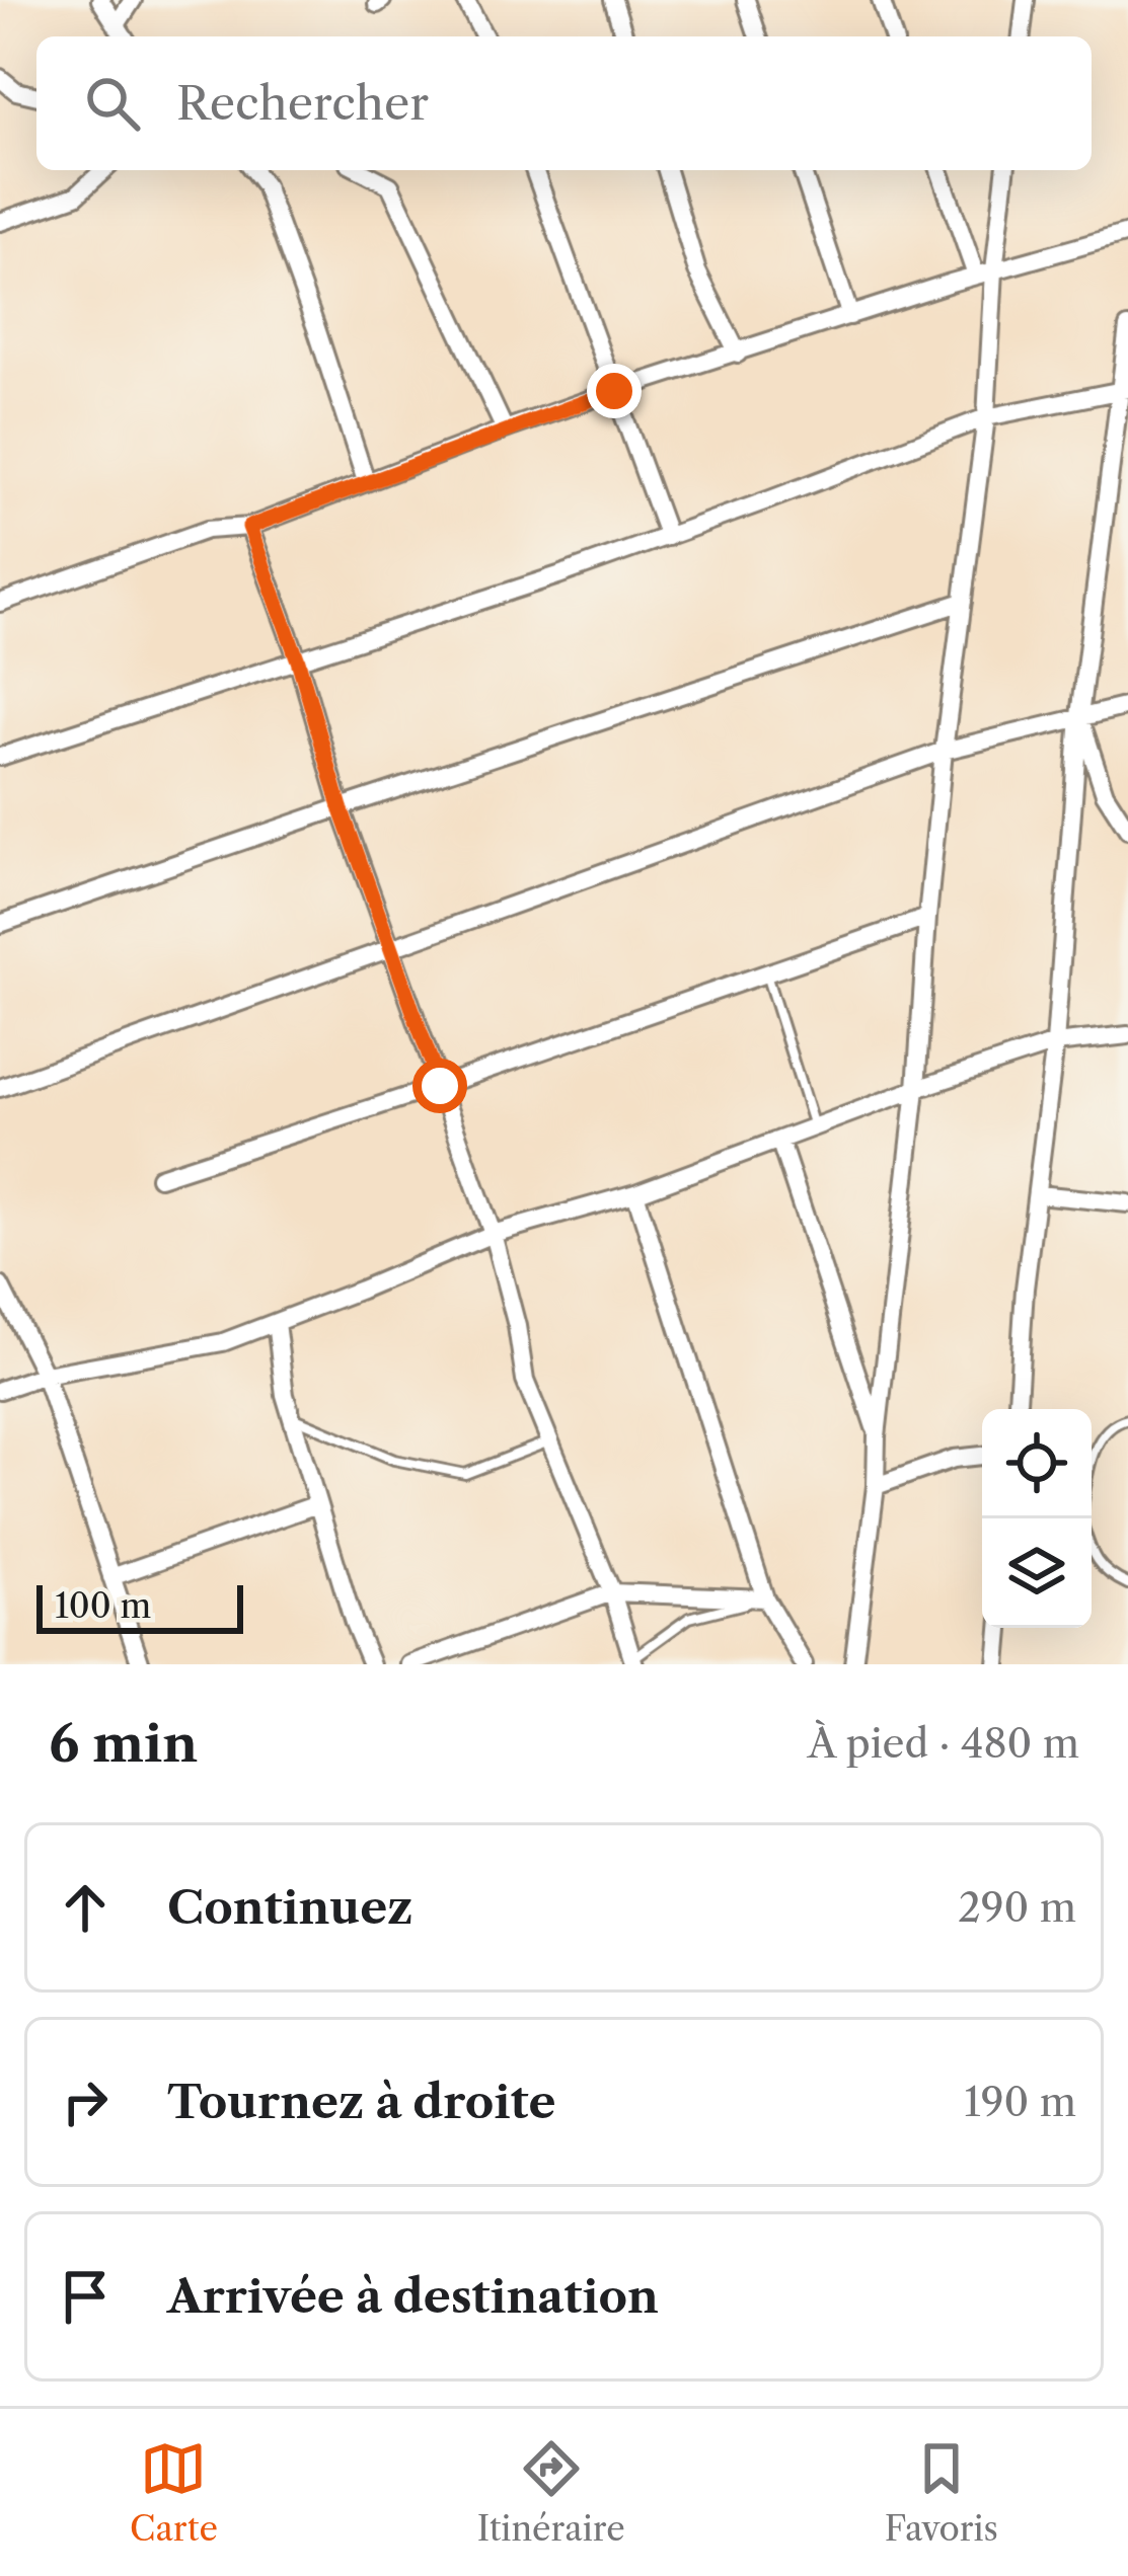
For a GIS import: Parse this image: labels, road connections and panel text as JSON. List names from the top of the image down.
{
  "scale_bar": "100 m",
  "page": {
    "search": "Rechercher",
    "scale": "100 m",
    "heading": ["6 min", "À pied · 480 m"],
    "list": [
      ["Continuez", "290 m"],
      ["Tournez à droite", "190 m"],
      "Arrivée à destination"
    ],
    "nav": ["Carte", "Itinéraire", "Favoris"]
  }
}
